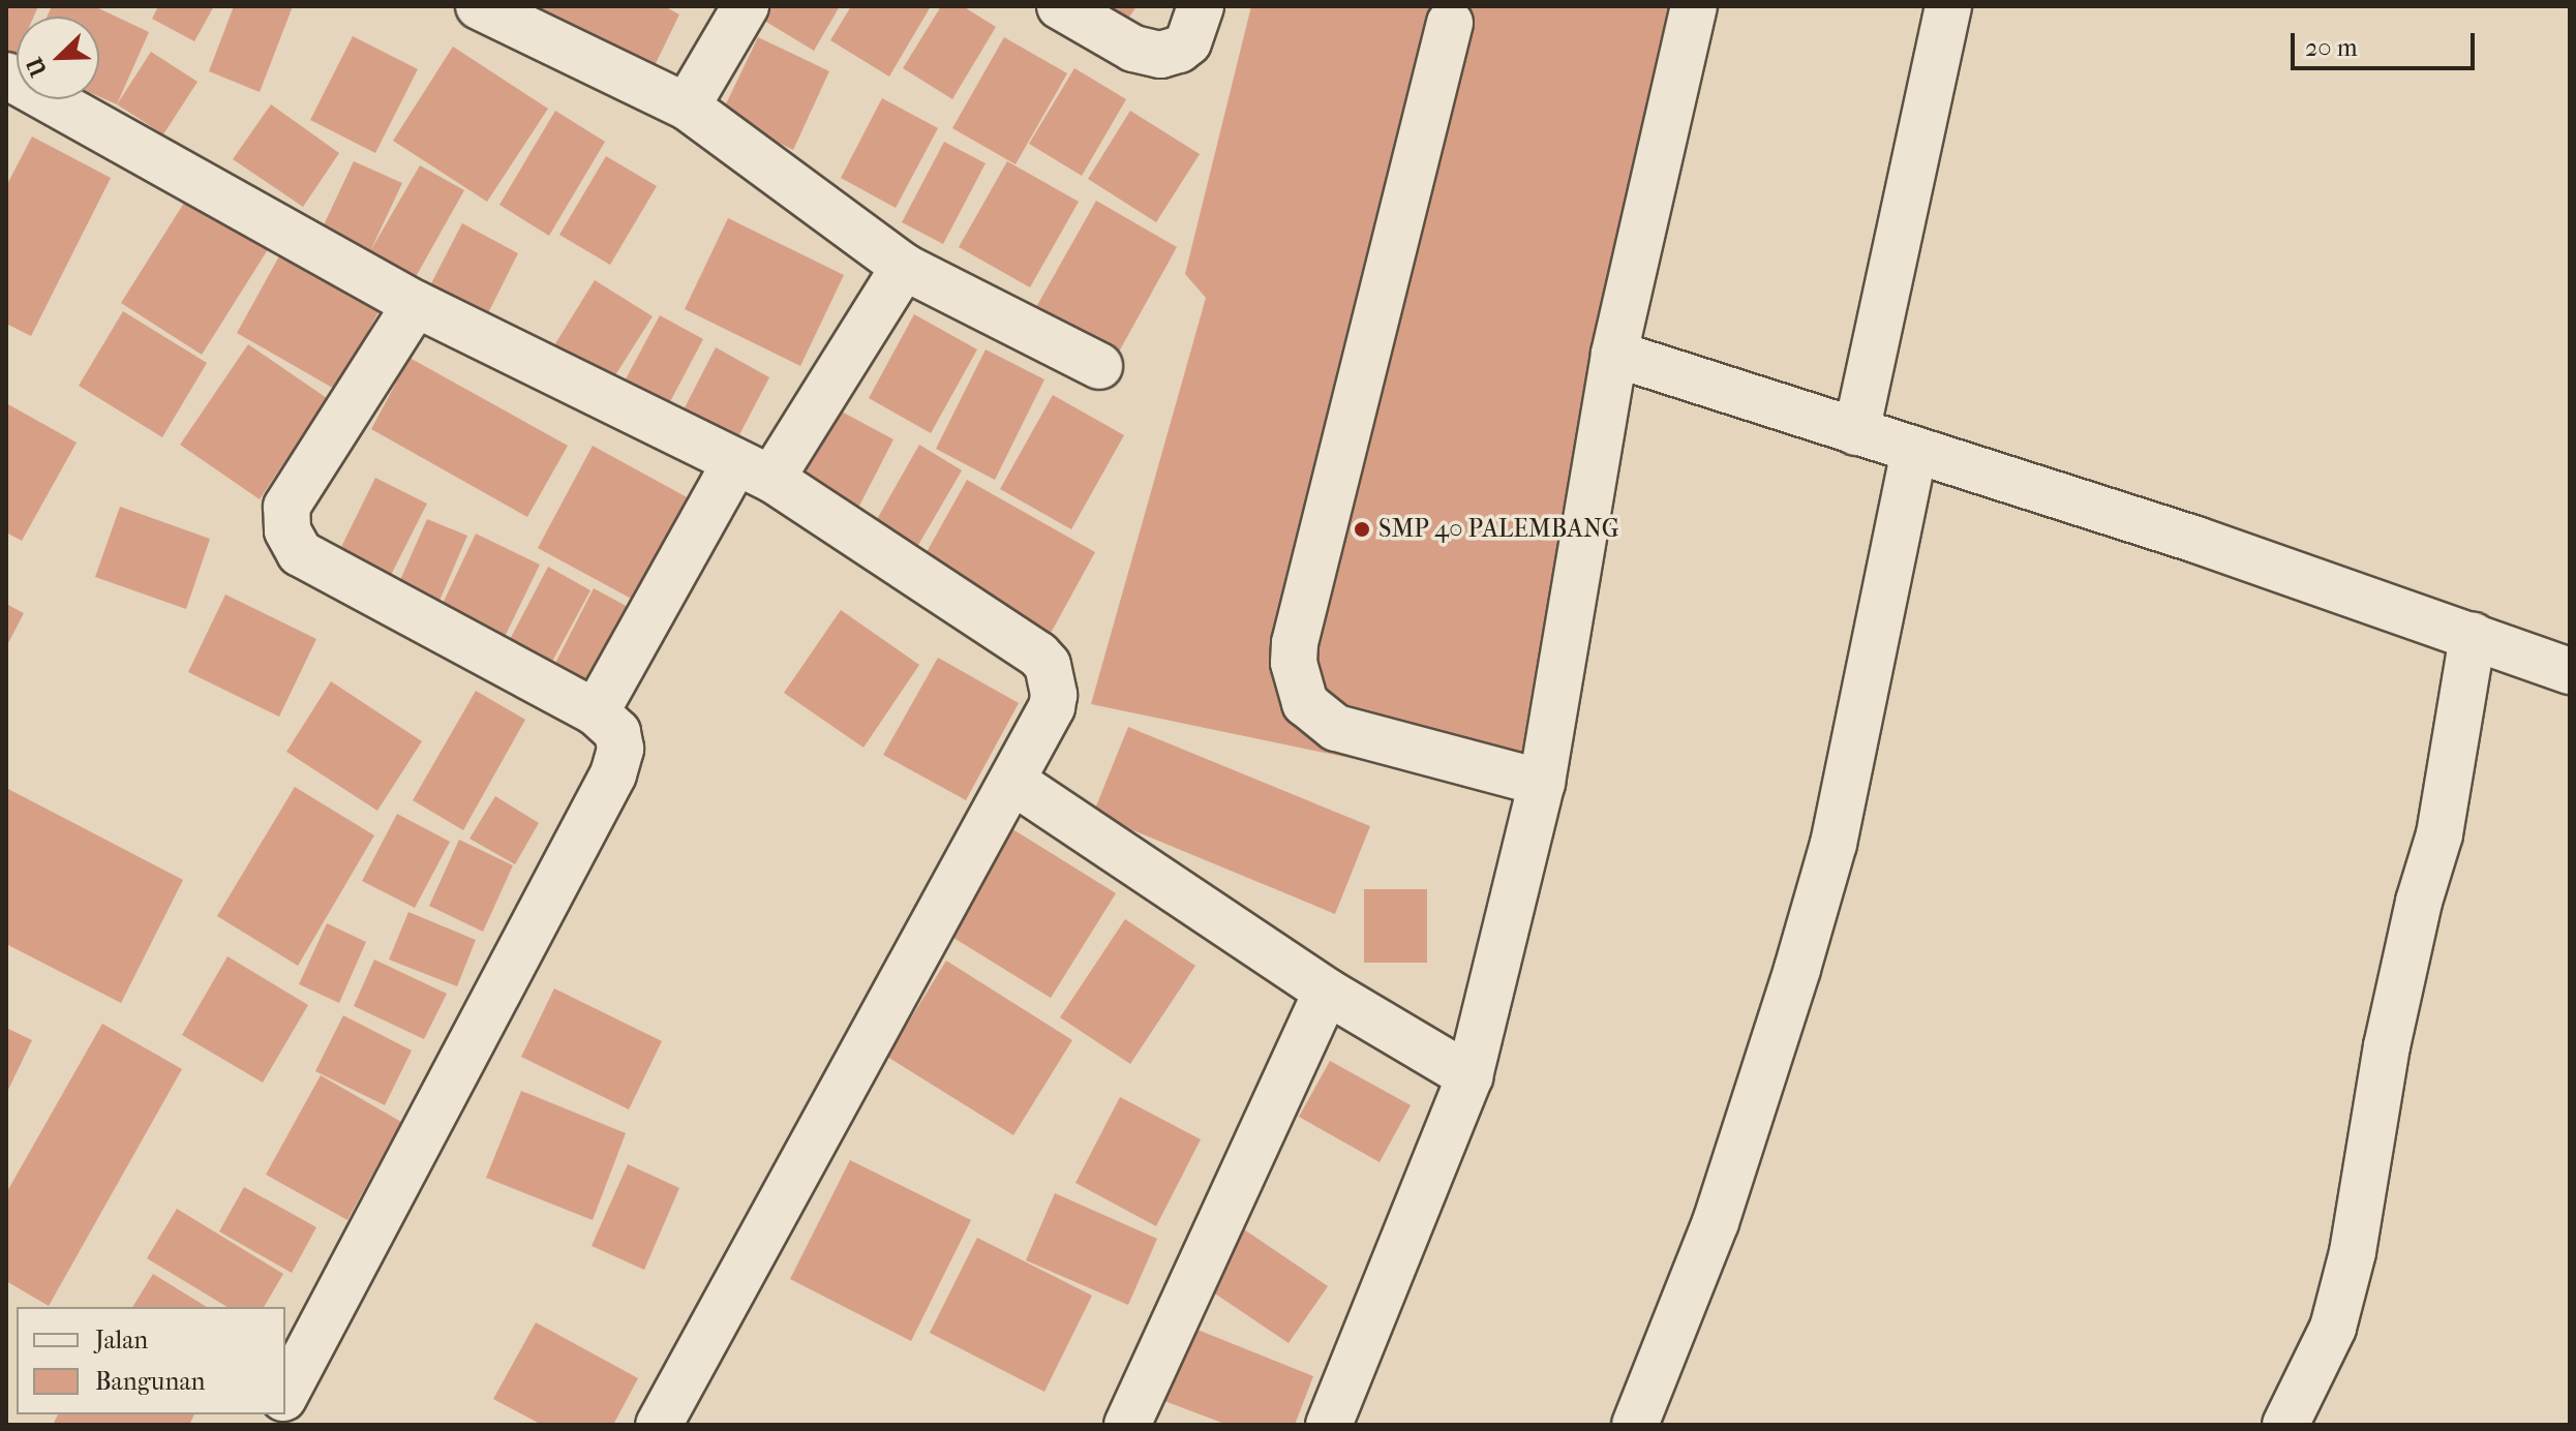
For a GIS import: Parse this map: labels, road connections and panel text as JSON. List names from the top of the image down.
{
  "places": ["SMP 40 PALEMBANG"],
  "legend": ["Jalan", "Bangunan"],
  "scale_bar": "20 m",
  "north": "bottom left"
}
